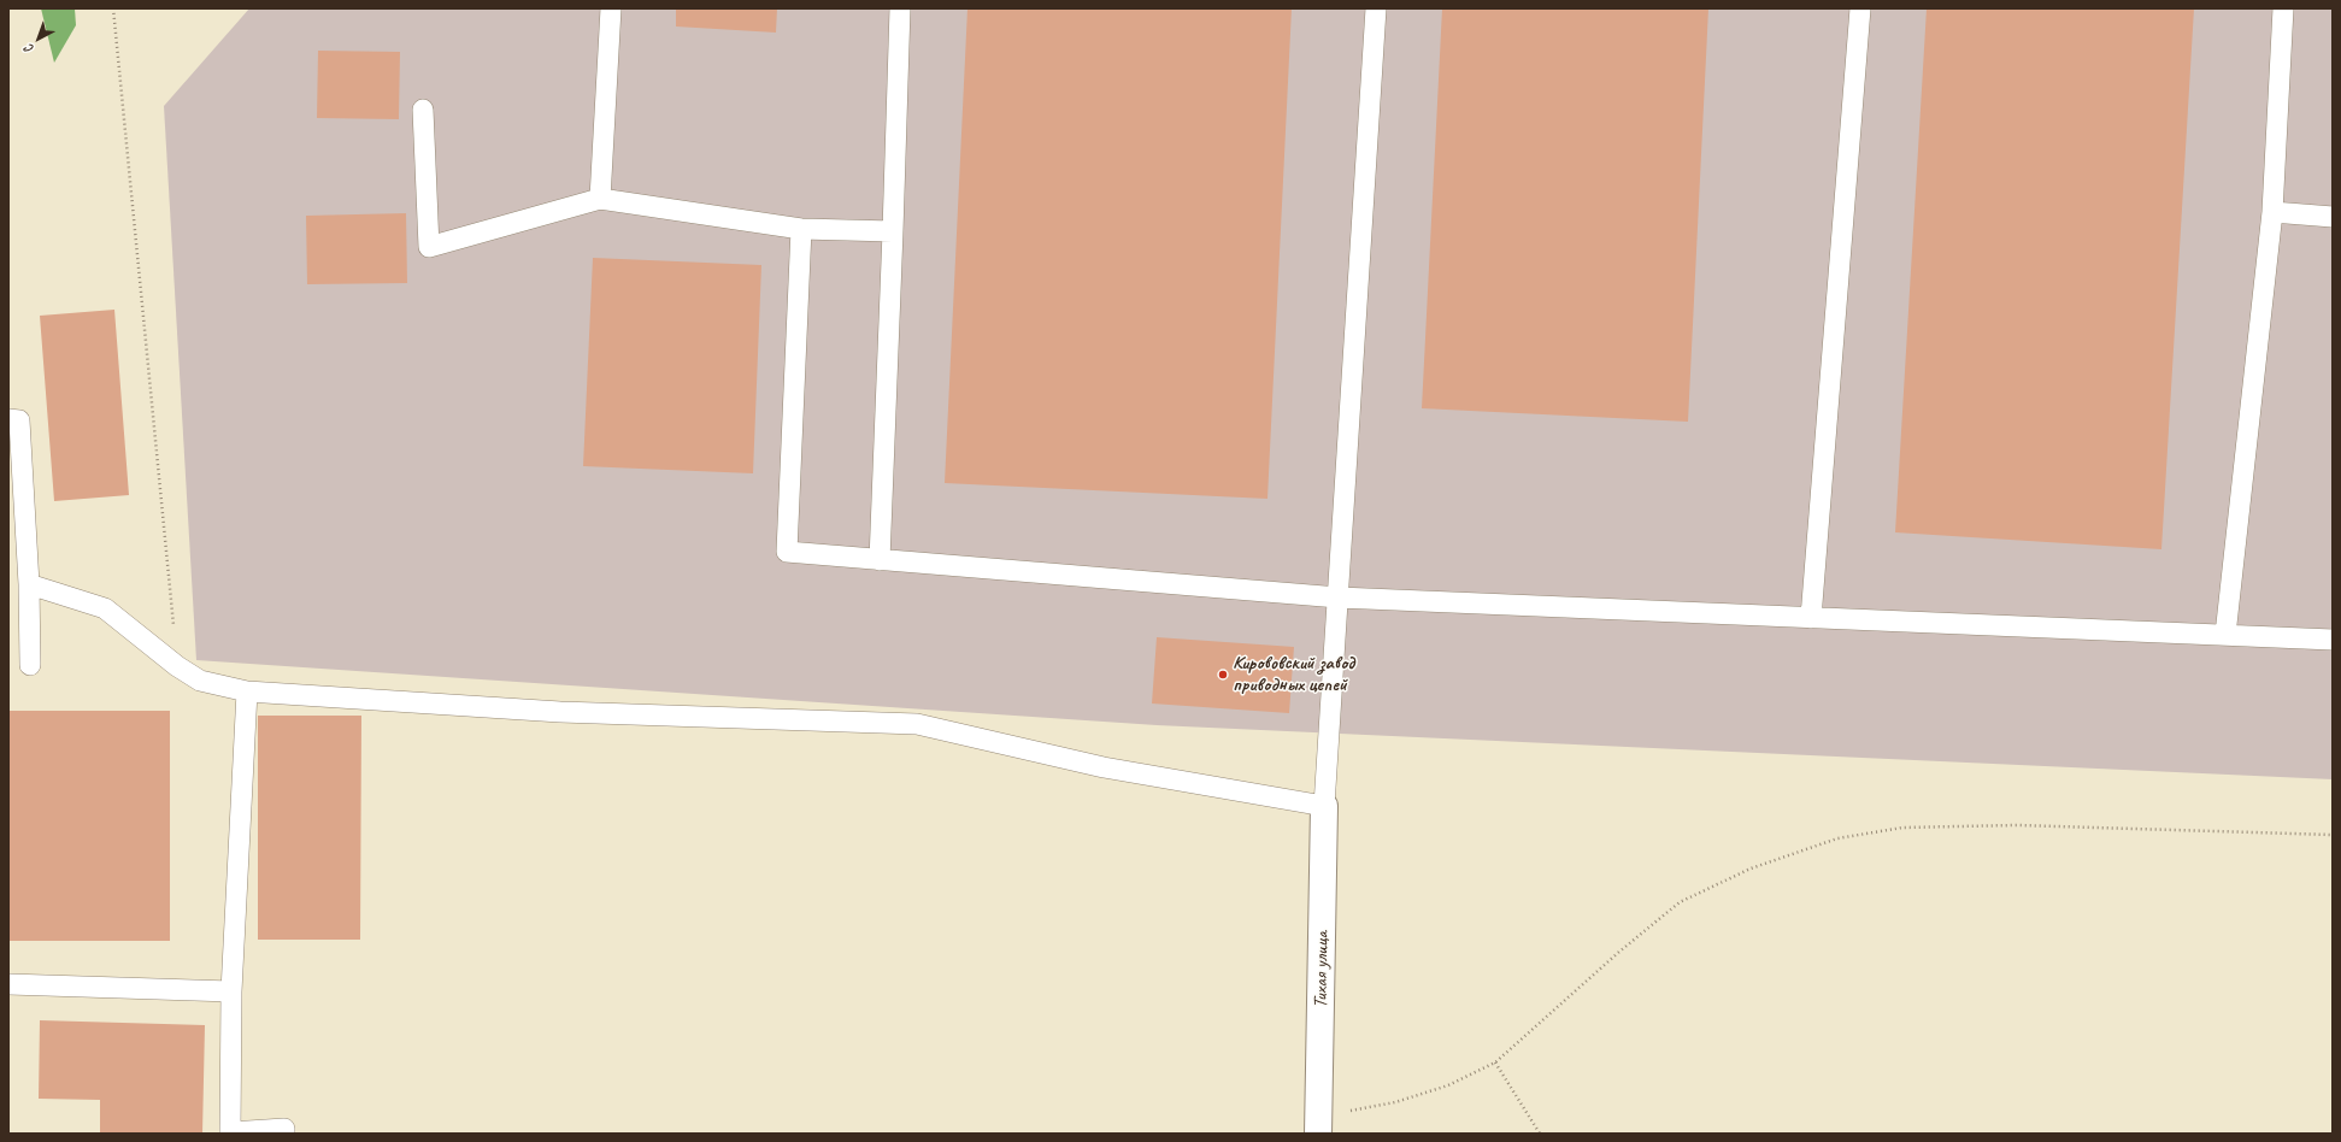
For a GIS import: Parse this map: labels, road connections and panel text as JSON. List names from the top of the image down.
{
  "streets": {
    "street": ["Тихая улица"]
  },
  "places": ["Кирововский завод приводных цепей"],
  "north": "bottom left"
}
